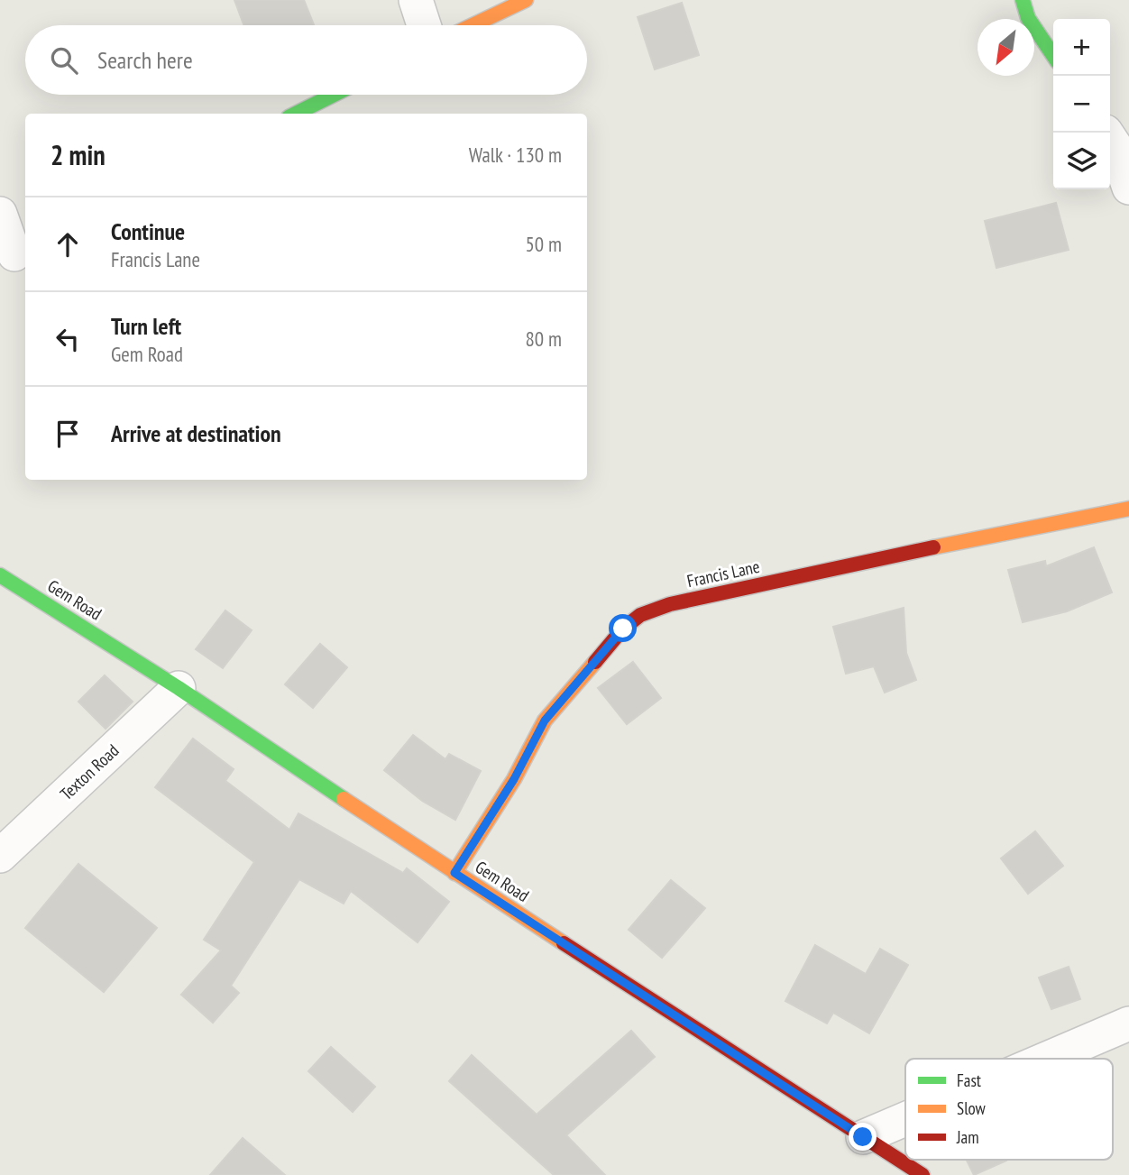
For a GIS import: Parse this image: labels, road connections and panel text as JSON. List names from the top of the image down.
{
  "streets": {
    "street": ["Francis Lane", "Gem Road", "Texton Road"]
  },
  "crossings": [
    ["Francis Lane", "Gem Road"],
    ["Gem Road", "Texton Road"]
  ],
  "legend": ["Fast", "Slow", "Jam"],
  "north": "bottom left",
  "page": {
    "map_buttons": ["+", "−"],
    "search": "Search here",
    "heading": ["2 min", "Walk · 130 m"],
    "list": [
      ["Continue", "Francis Lane", "50 m"],
      ["Turn left", "Gem Road", "80 m"],
      "Arrive at destination"
    ]
  }
}
